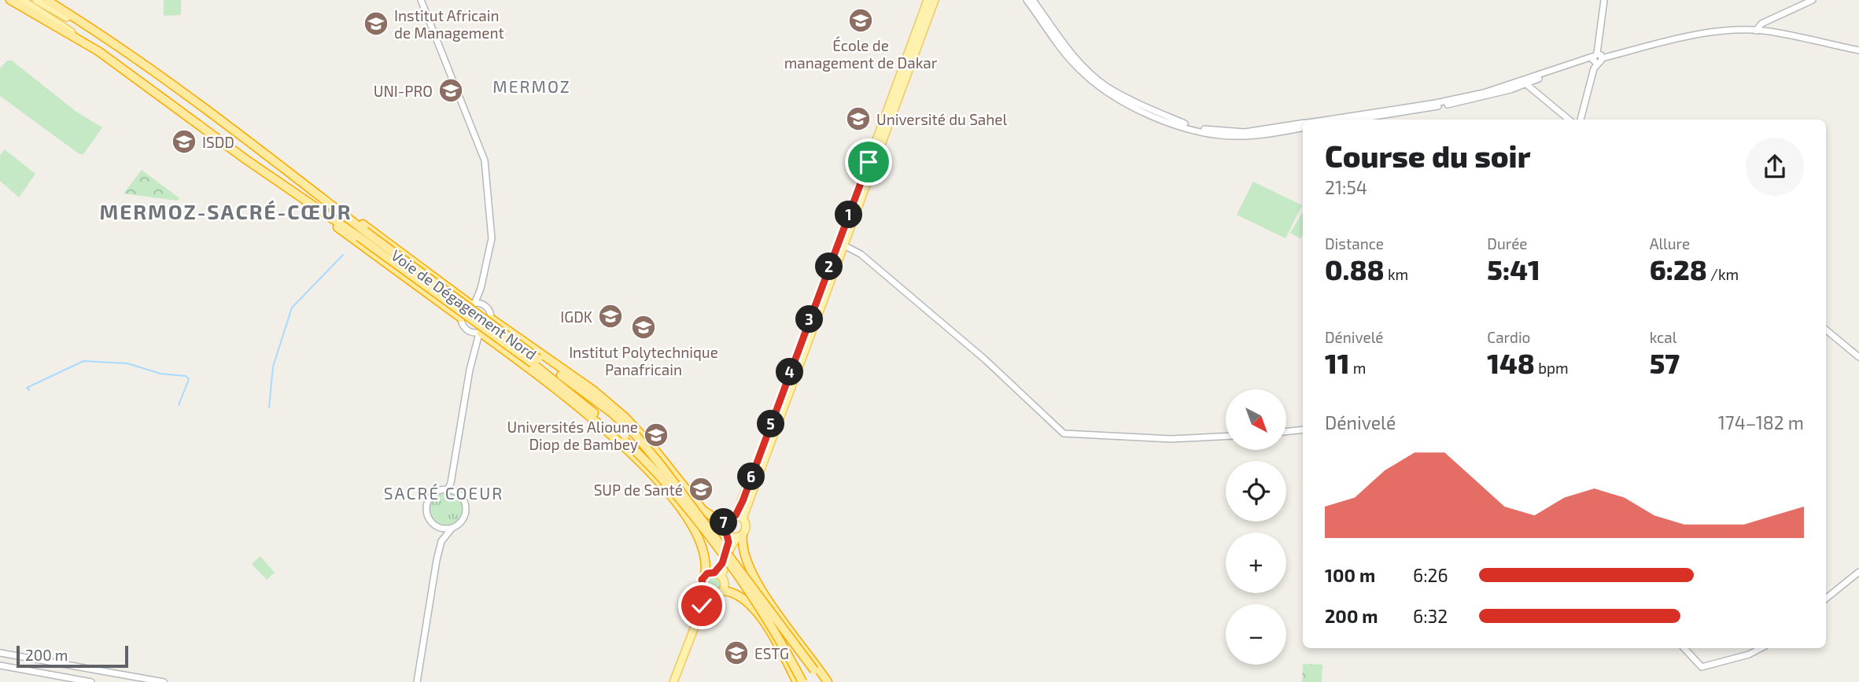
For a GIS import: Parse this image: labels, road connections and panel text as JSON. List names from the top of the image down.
{
  "streets": {
    "highway": ["Voie de Dégagement Nord"]
  },
  "districts": ["MERMOZ", "MERMOZ-SACRÉ-CŒUR", "SACRÉ COEUR"],
  "places": {
    "school or university": [
      "École de management de Dakar",
      "Institut Africain de Management",
      "UNI-PRO",
      "Université du Sahel",
      "ISDD",
      "IGDK",
      "Institut Polytechnique Panafricain",
      "Universités Alioune Diop de Bambey",
      "SUP de Santé",
      "ESTG"
    ]
  },
  "scale_bar": "200 m",
  "north": "bottom right",
  "page": {
    "heading": ["Course du soir", "21:54"],
    "pins": [
      "1",
      "2",
      "3",
      "4",
      "5",
      "6",
      "7"
    ],
    "stats": [
      ["Distance", "0.88 km"],
      ["Durée", "5:41"],
      ["Allure", "6:28 /km"],
      ["Dénivelé", "11 m"],
      ["Cardio", "148 bpm"],
      ["kcal", "57"]
    ],
    "map_buttons": ["+", "−"],
    "chart": ["Dénivelé", "174–182 m"],
    "list": [
      {
        "name": "100 m",
        "note": "6:26"
      },
      {
        "name": "200 m",
        "note": "6:32"
      }
    ],
    "scale": "200 m"
  }
}
